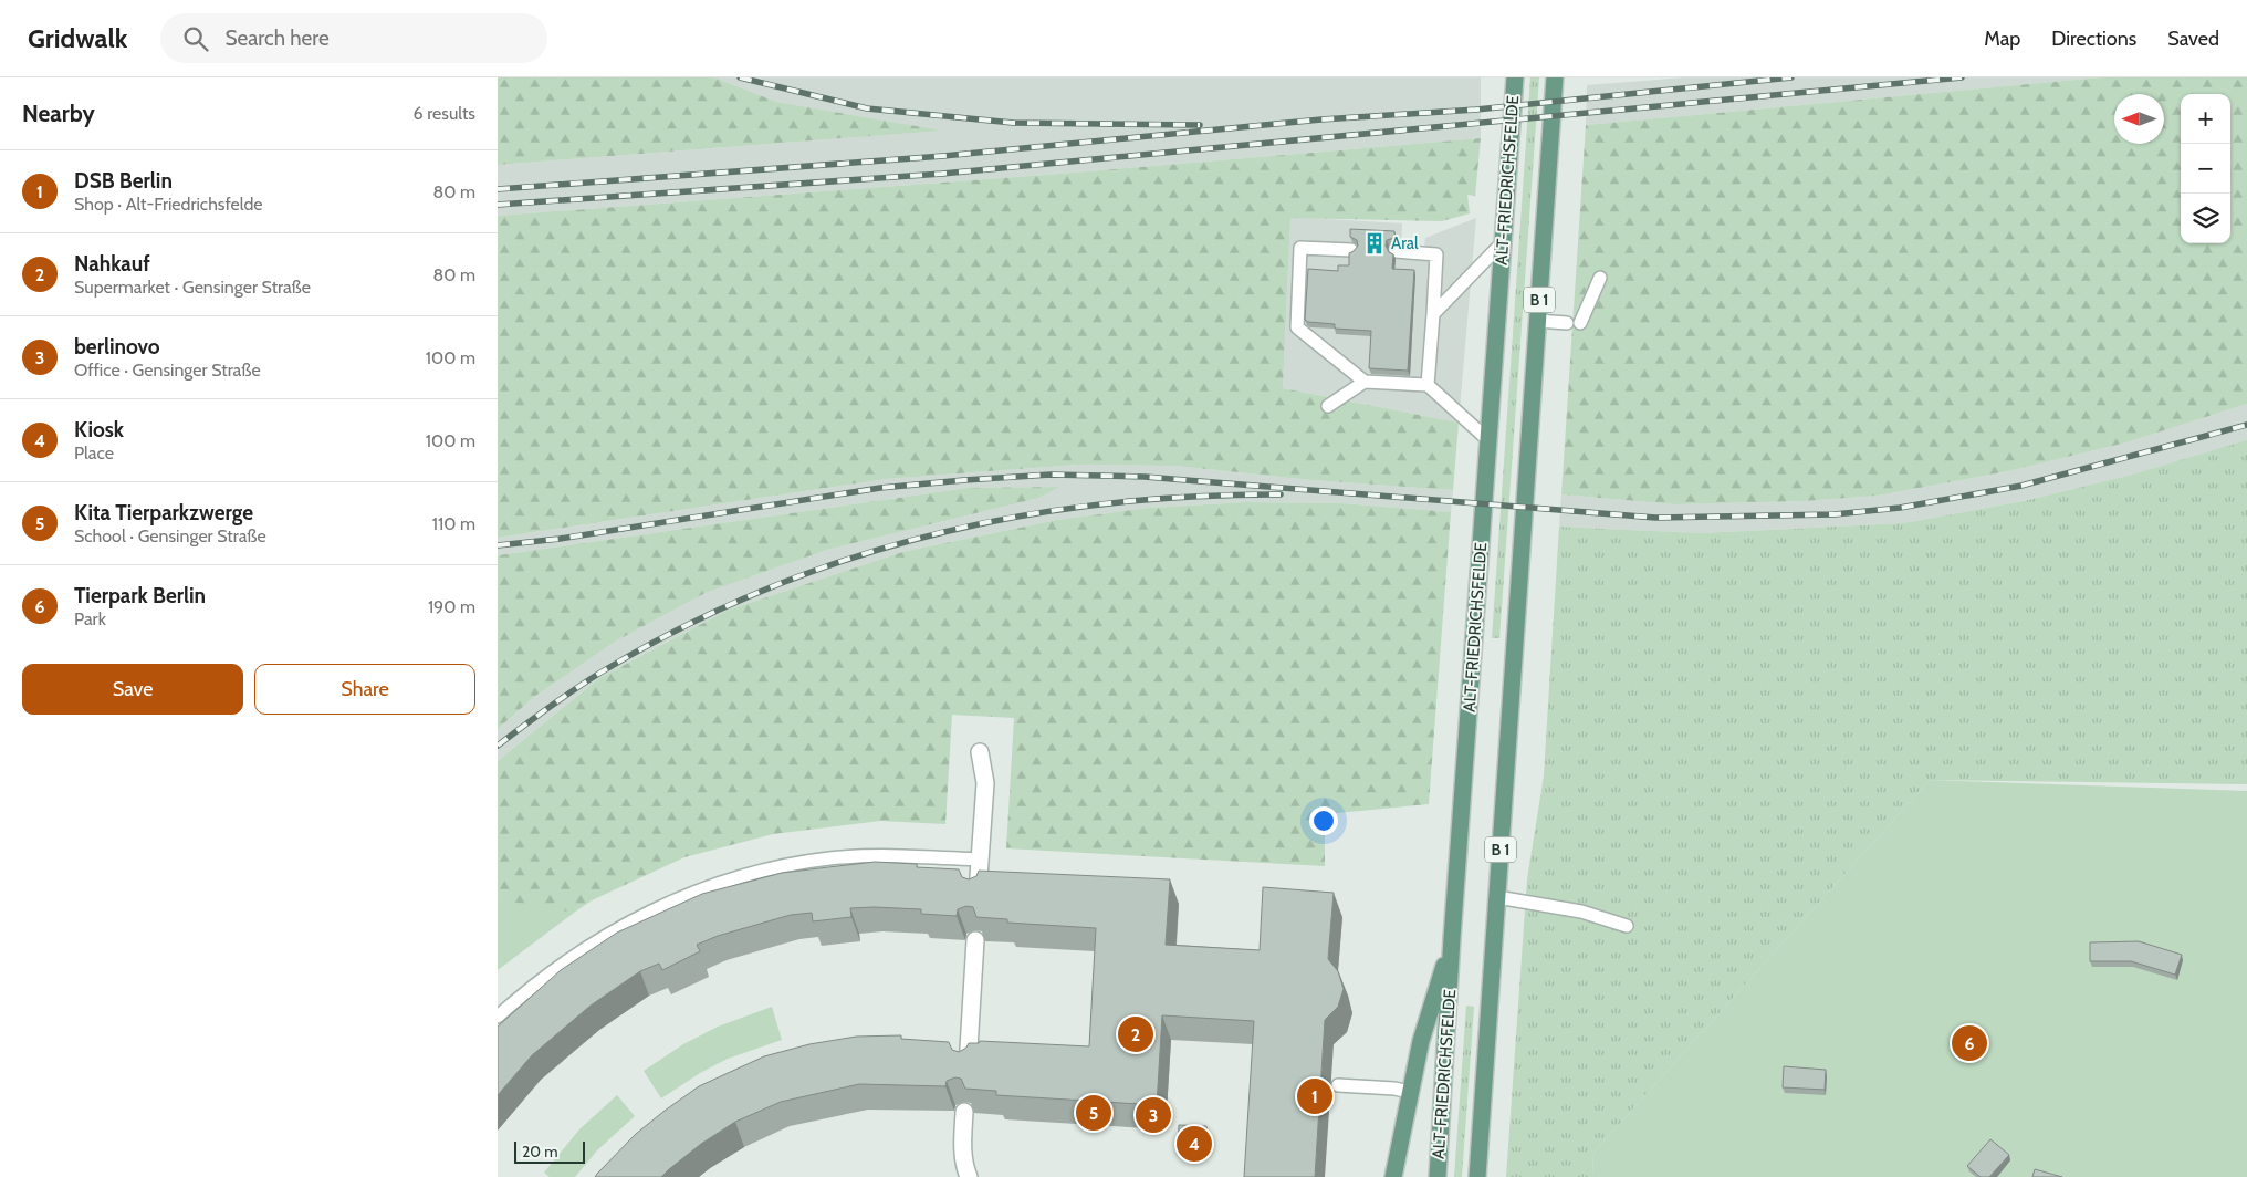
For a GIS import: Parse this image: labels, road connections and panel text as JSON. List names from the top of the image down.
{
  "streets": {
    "main road": ["ALT-FRIEDRICHSFELDE", "B 1"]
  },
  "places": {
    "building": ["Aral"]
  },
  "scale_bar": "20 m",
  "north": "left",
  "page": {
    "header": "Gridwalk",
    "search": "Search here",
    "nav": ["Map", "Directions", "Saved"],
    "heading": ["Nearby", "6 results"],
    "map_buttons": ["+", "−"],
    "list": [
      {
        "mark": "1",
        "name": "DSB Berlin",
        "note": "Shop · Alt-Friedrichsfelde",
        "value": "80 m"
      },
      {
        "mark": "2",
        "name": "Nahkauf",
        "note": "Supermarket · Gensinger Straße",
        "value": "80 m"
      },
      {
        "mark": "3",
        "name": "berlinovo",
        "note": "Office · Gensinger Straße",
        "value": "100 m"
      },
      {
        "mark": "4",
        "name": "Kiosk",
        "note": "Place",
        "value": "100 m"
      },
      {
        "mark": "5",
        "name": "Kita Tierparkzwerge",
        "note": "School · Gensinger Straße",
        "value": "110 m"
      },
      {
        "mark": "6",
        "name": "Tierpark Berlin",
        "note": "Park",
        "value": "190 m"
      }
    ],
    "buttons": ["Save", "Share"],
    "pins": [
      "2",
      "6",
      "1",
      "5",
      "3",
      "4"
    ],
    "scale": "20 m"
  }
}
